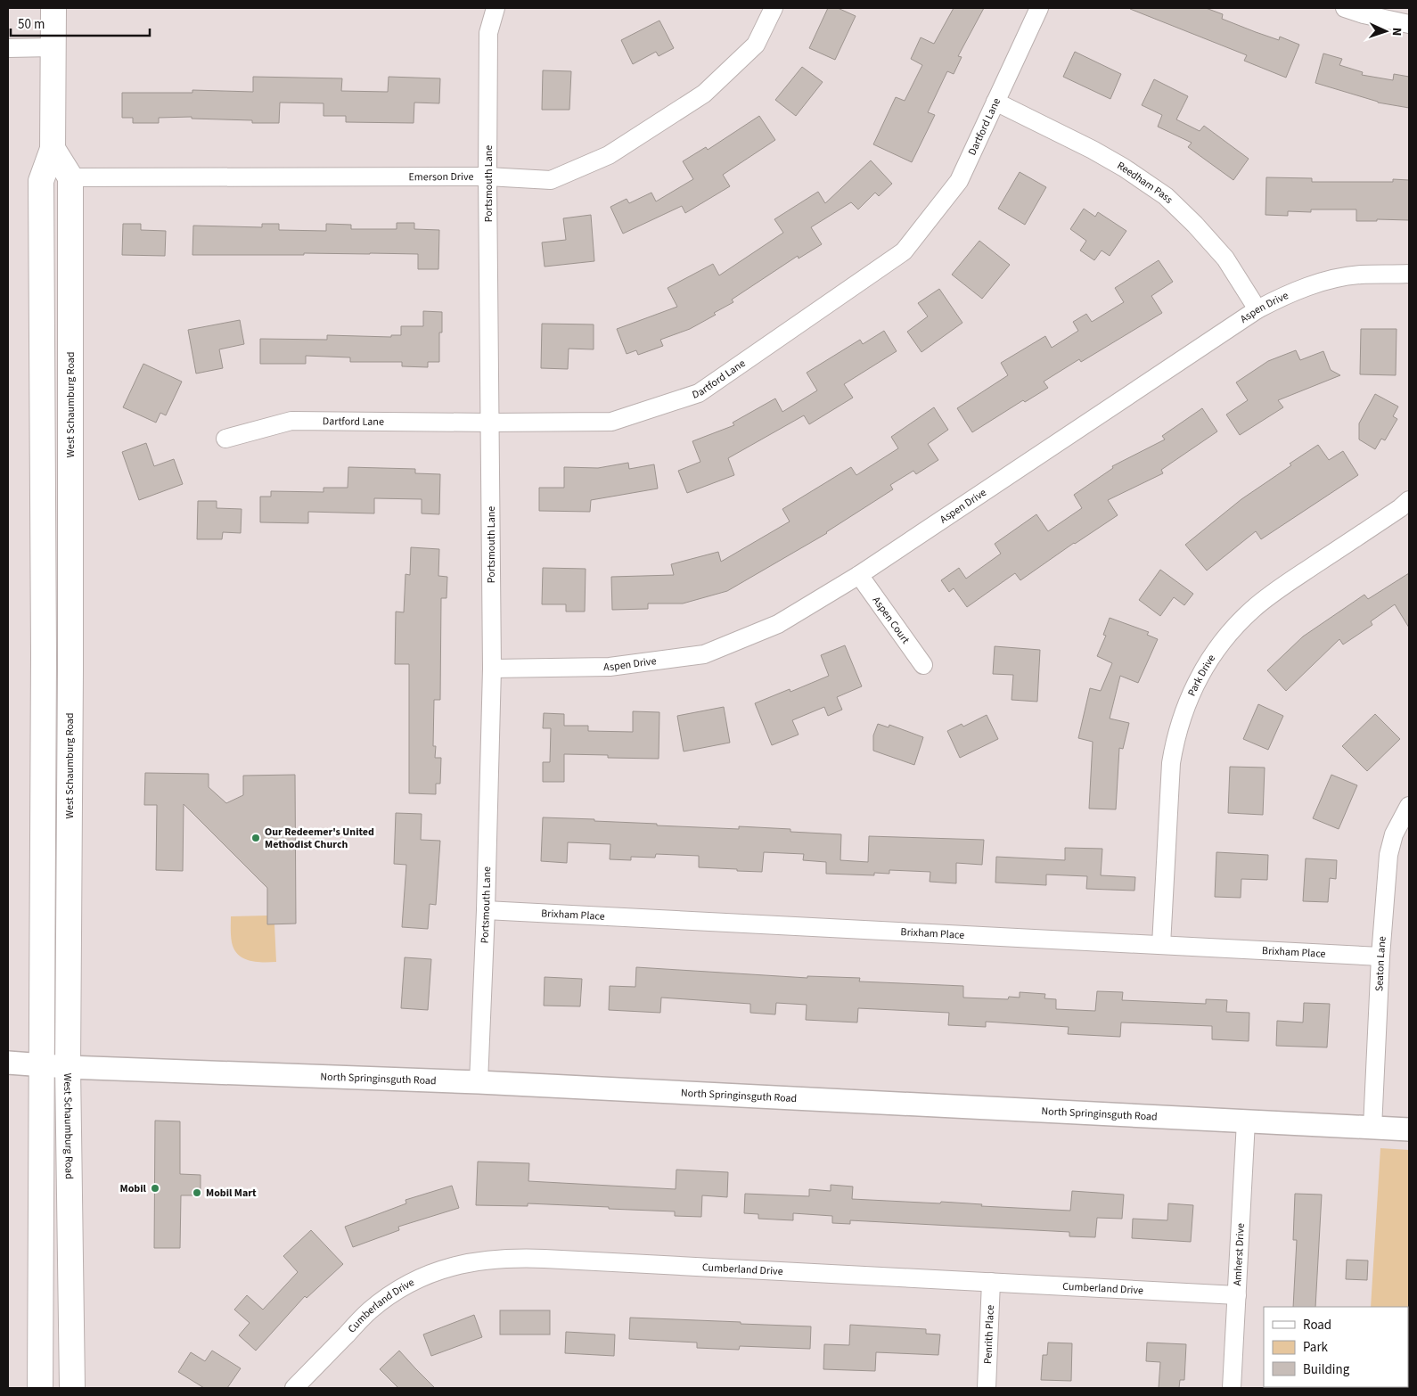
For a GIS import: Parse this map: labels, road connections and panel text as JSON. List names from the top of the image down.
{
  "streets": {
    "main road": ["West Schaumburg Road"],
    "street": [
      "Dartford Lane",
      "Emerson Drive",
      "Portsmouth Lane",
      "Reedham Pass",
      "Aspen Drive",
      "Aspen Court",
      "Park Drive",
      "Brixham Place",
      "Seaton Lane",
      "North Springinsguth Road",
      "Amherst Drive",
      "Cumberland Drive",
      "Penrith Place"
    ]
  },
  "crossings": [
    ["Dartford Lane", "Portsmouth Lane"],
    ["Dartford Lane", "Reedham Pass"],
    ["Emerson Drive", "Portsmouth Lane"],
    ["Emerson Drive", "West Schaumburg Road"],
    ["Portsmouth Lane", "Aspen Drive"],
    ["Portsmouth Lane", "Brixham Place"],
    ["Portsmouth Lane", "North Springinsguth Road"],
    ["Reedham Pass", "Aspen Drive"],
    ["Aspen Drive", "Aspen Court"],
    ["West Schaumburg Road", "North Springinsguth Road"],
    ["Park Drive", "Brixham Place"],
    ["Brixham Place", "Seaton Lane"],
    ["Seaton Lane", "North Springinsguth Road"],
    ["North Springinsguth Road", "Amherst Drive"],
    ["Amherst Drive", "Cumberland Drive"],
    ["Cumberland Drive", "Penrith Place"]
  ],
  "places": ["Our Redeemer's United Methodist Church", "Mobil", "Mobil Mart"],
  "legend": ["Road", "Park", "Building"],
  "scale_bar": "50 m",
  "north": "right"
}
